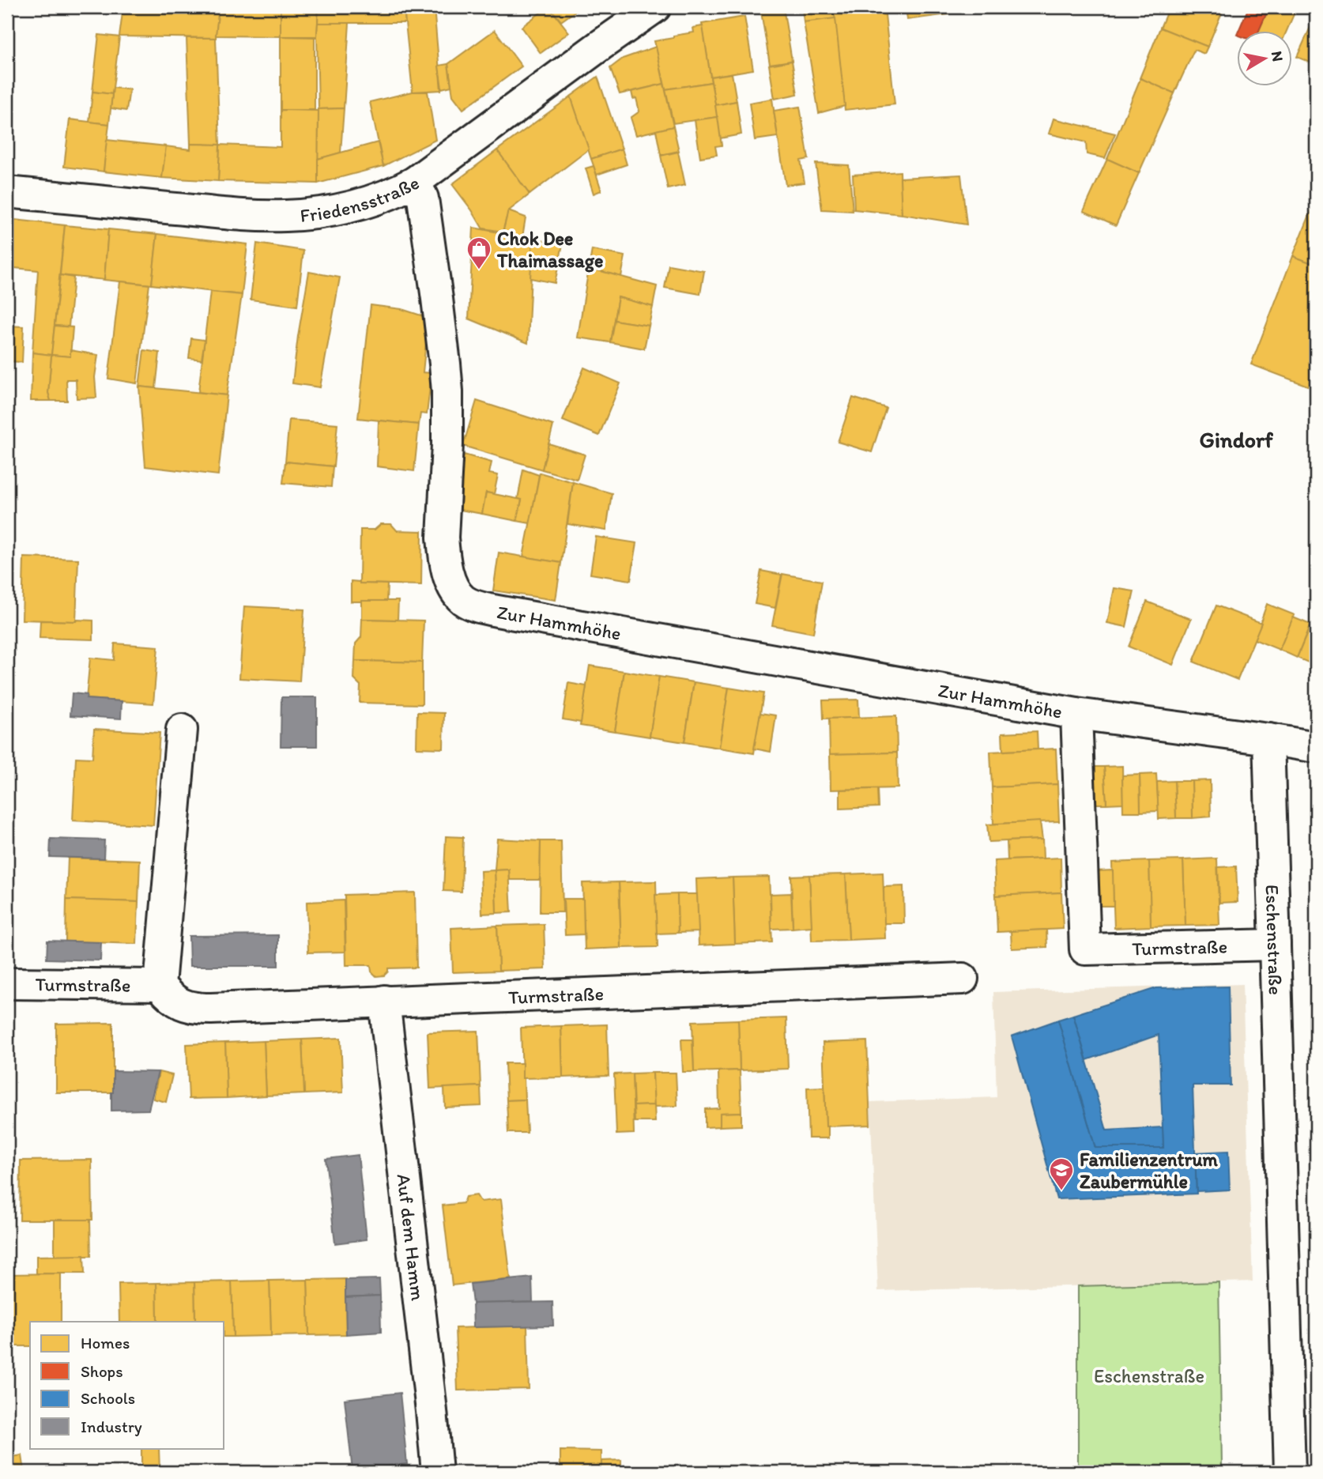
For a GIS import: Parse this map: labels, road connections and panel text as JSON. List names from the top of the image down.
{
  "streets": {
    "street": [
      "Friedensstraße",
      "Zur Hammhöhe",
      "Eschenstraße",
      "Turmstraße",
      "Auf dem Hamm"
    ]
  },
  "crossings": [
    ["Friedensstraße", "Zur Hammhöhe"],
    ["Zur Hammhöhe", "Eschenstraße"],
    ["Zur Hammhöhe", "Turmstraße"],
    ["Eschenstraße", "Turmstraße"],
    ["Turmstraße", "Auf dem Hamm"]
  ],
  "districts": ["Gindorf"],
  "parks": ["Eschenstraße"],
  "places": {
    "shop": ["Chok Dee Thaimassage"],
    "school or university": ["Familienzentrum Zaubermühle"]
  },
  "legend": [
    "Homes",
    "Shops",
    "Schools",
    "Industry"
  ],
  "north": "right"
}
